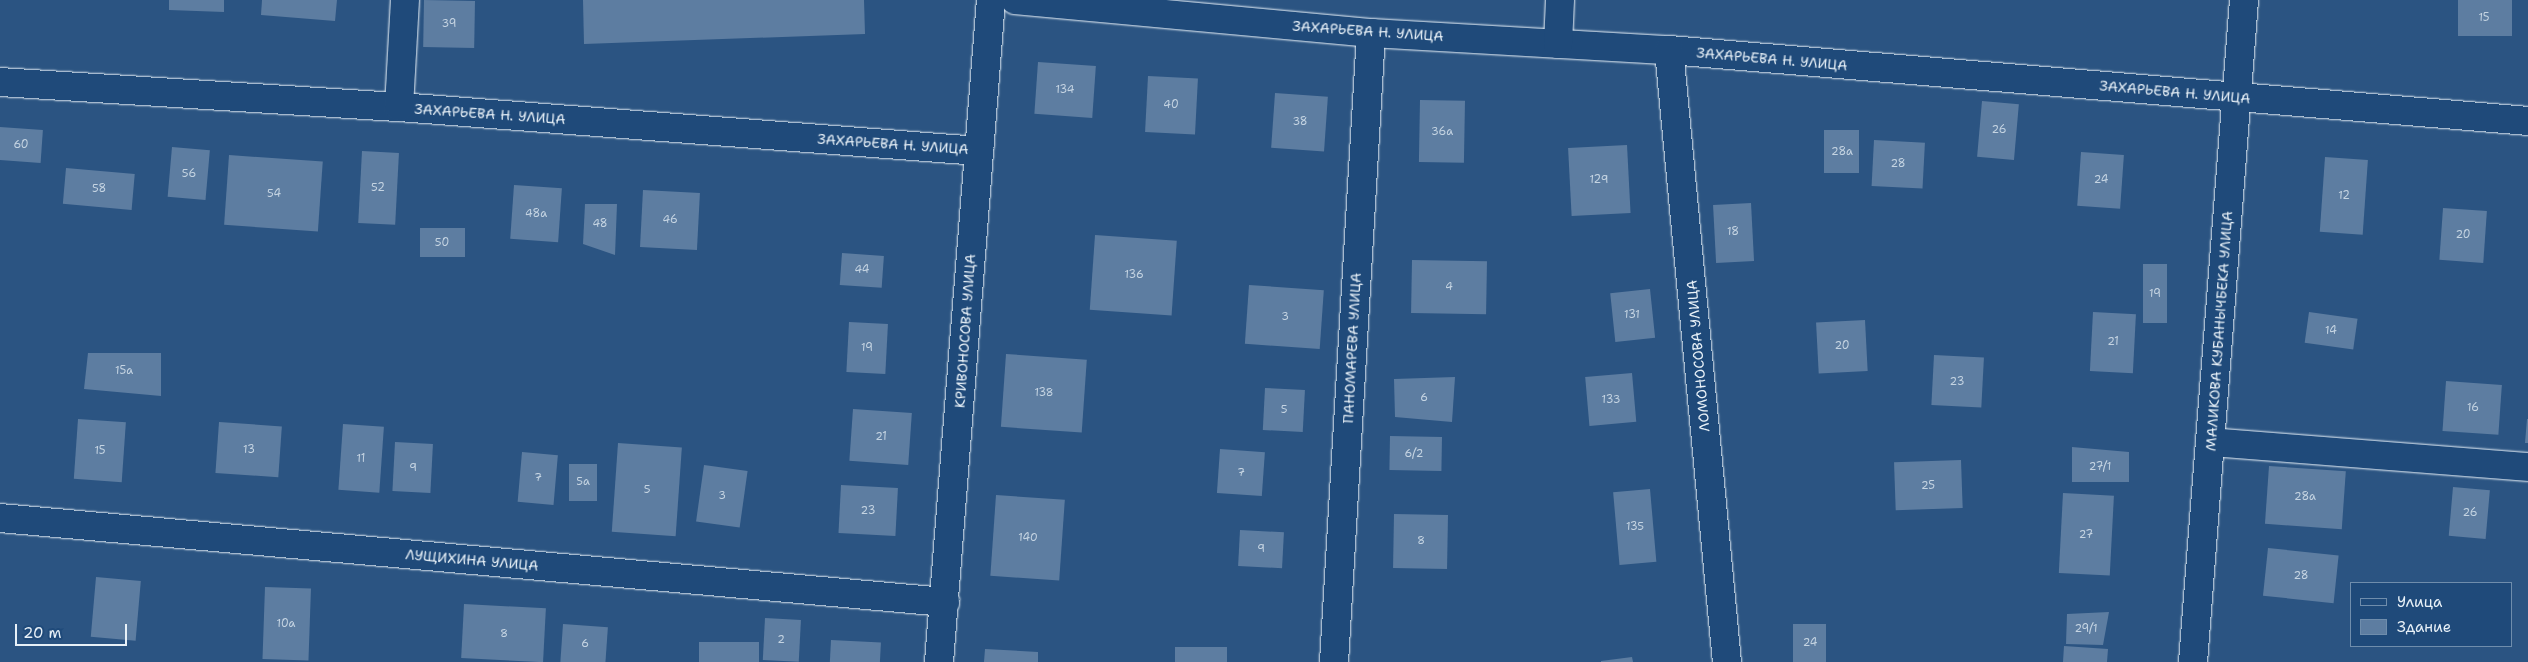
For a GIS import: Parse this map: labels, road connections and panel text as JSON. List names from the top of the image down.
{
  "streets": {
    "street": [
      "ЗАХАРЬЕВА Н. УЛИЦА",
      "КРИВОНОСОВА УЛИЦА",
      "МАЛИКОВА КУБАНЫЧБЕКА УЛИЦА",
      "ПАНОМАРЕВА УЛИЦА",
      "ЛОМОНОСОВА УЛИЦА",
      "ЛУЩИХИНА УЛИЦА"
    ]
  },
  "crossings": [
    ["ЗАХАРЬЕВА Н. УЛИЦА", "КРИВОНОСОВА УЛИЦА"],
    ["ЗАХАРЬЕВА Н. УЛИЦА", "МАЛИКОВА КУБАНЫЧБЕКА УЛИЦА"],
    ["ЗАХАРЬЕВА Н. УЛИЦА", "ПАНОМАРЕВА УЛИЦА"],
    ["ЗАХАРЬЕВА Н. УЛИЦА", "ЛОМОНОСОВА УЛИЦА"],
    ["КРИВОНОСОВА УЛИЦА", "ЛУЩИХИНА УЛИЦА"]
  ],
  "house_numbers": [
    "15",
    "39",
    "134",
    "40",
    "38",
    "26",
    "36а",
    "60",
    "28а",
    "28",
    "56",
    "129",
    "24",
    "52",
    "58",
    "54",
    "12",
    "48а",
    "46",
    "48",
    "18",
    "20",
    "50",
    "44",
    "136",
    "4",
    "19",
    "131",
    "3",
    "14",
    "21",
    "20",
    "19",
    "15а",
    "23",
    "138",
    "6",
    "133",
    "16",
    "5",
    "21",
    "13",
    "15",
    "6/2",
    "11",
    "27/1",
    "9",
    "7",
    "7",
    "5а",
    "25",
    "5",
    "3",
    "28а",
    "23",
    "26",
    "135",
    "27",
    "140",
    "8",
    "9",
    "28",
    "10а",
    "29/1",
    "8",
    "2",
    "24",
    "6"
  ],
  "legend": ["Улица", "Здание"],
  "scale_bar": "20 m"
}
